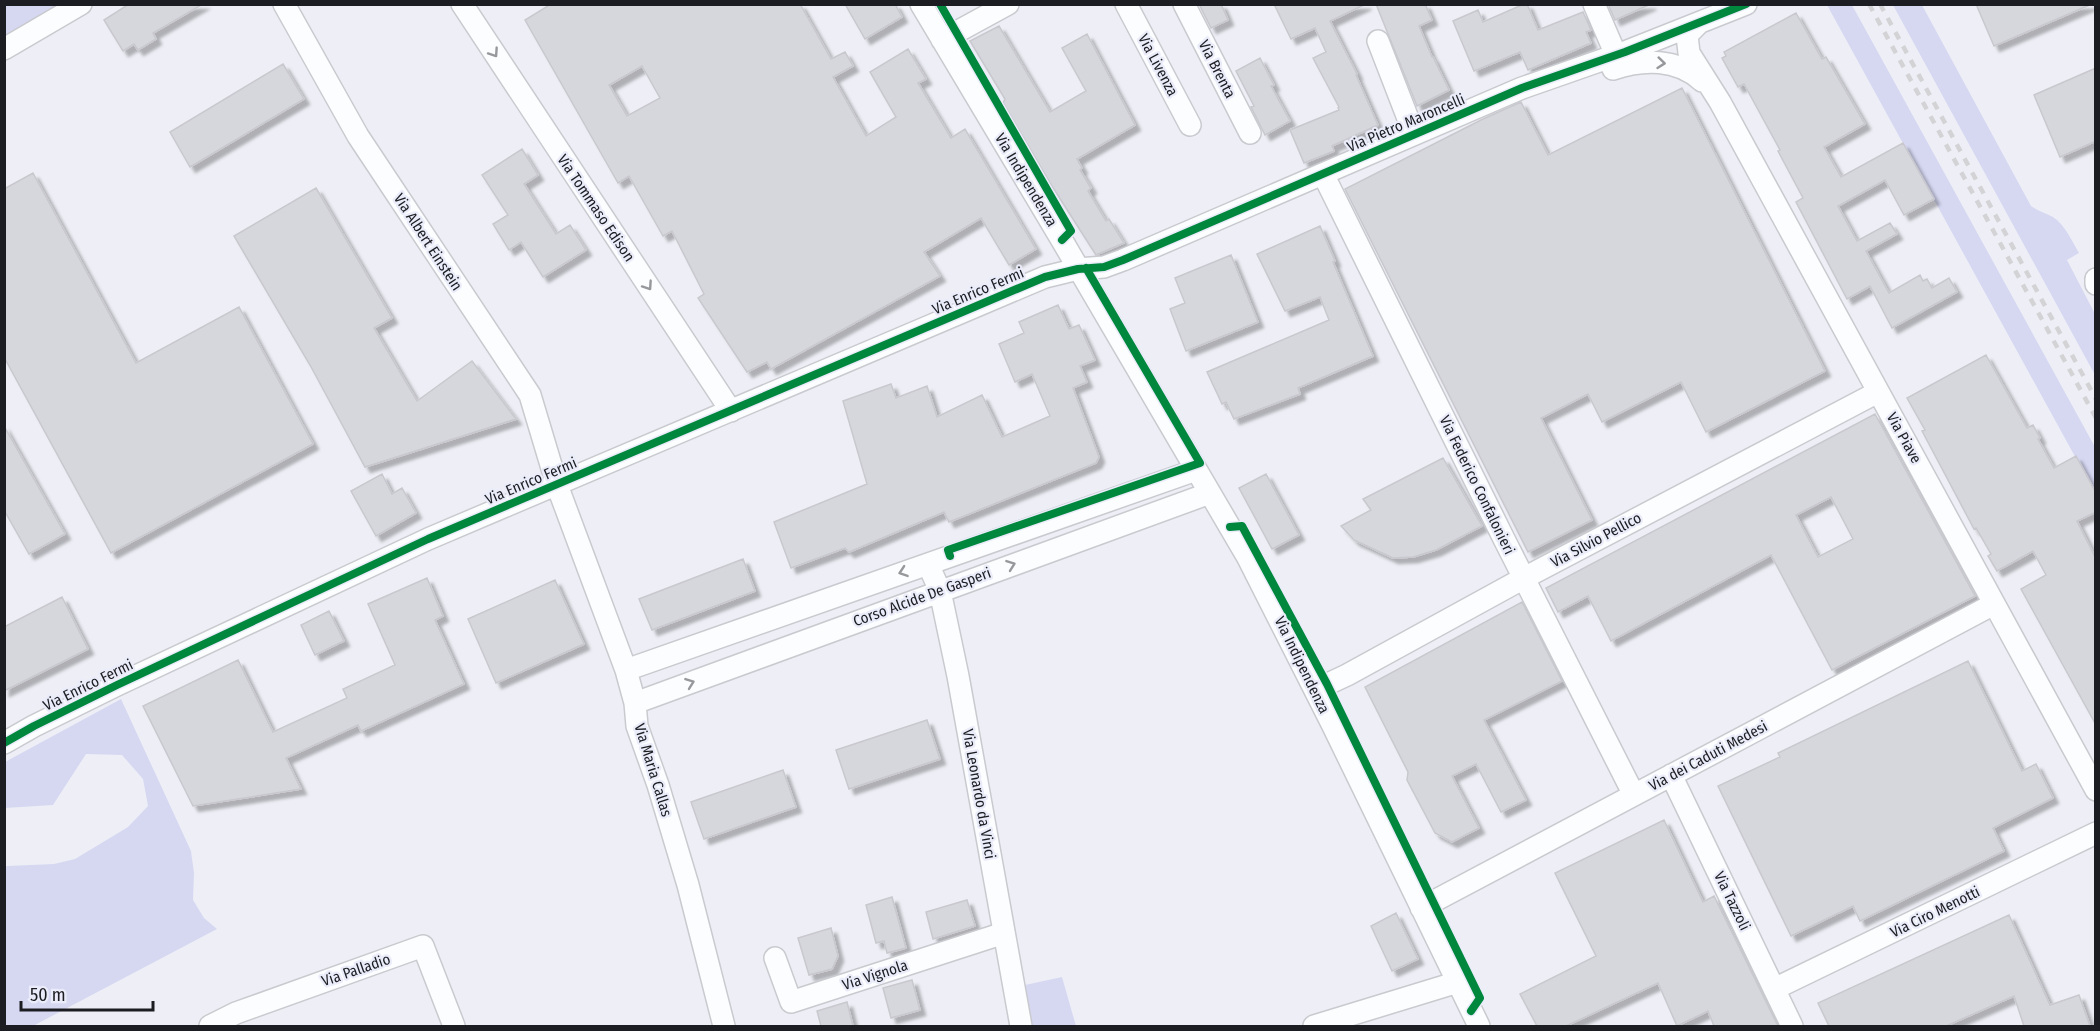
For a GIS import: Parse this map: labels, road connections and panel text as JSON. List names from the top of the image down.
{
  "streets": {
    "street": [
      "Via Livenza",
      "Via Brenta",
      "Via Pietro Maroncelli",
      "Via Indipendenza",
      "Via Tommaso Edison",
      "Via Albert Einstein",
      "Via Enrico Fermi",
      "Via Piave",
      "Via Federico Confalonieri",
      "Via Silvio Pellico",
      "Corso Alcide De Gasperi",
      "Via dei Caduti Medesi",
      "Via Maria Callas",
      "Via Leonardo da Vinci",
      "Via Tazzoli",
      "Via Ciro Menotti",
      "Via Palladio",
      "Via Vignola"
    ]
  },
  "crossings": [
    ["Via Pietro Maroncelli", "Via Indipendenza"],
    ["Via Pietro Maroncelli", "Via Enrico Fermi"],
    ["Via Pietro Maroncelli", "Via Piave"],
    ["Via Pietro Maroncelli", "Via Federico Confalonieri"],
    ["Via Indipendenza", "Via Enrico Fermi"],
    ["Via Indipendenza", "Via Silvio Pellico"],
    ["Via Indipendenza", "Corso Alcide De Gasperi"],
    ["Via Indipendenza", "Via dei Caduti Medesi"],
    ["Via Tommaso Edison", "Via Enrico Fermi"],
    ["Via Albert Einstein", "Via Enrico Fermi"],
    ["Via Albert Einstein", "Via Maria Callas"],
    ["Via Enrico Fermi", "Via Maria Callas"],
    ["Via Piave", "Via Silvio Pellico"],
    ["Via Piave", "Via dei Caduti Medesi"],
    ["Via Federico Confalonieri", "Via Silvio Pellico"],
    ["Via Federico Confalonieri", "Via dei Caduti Medesi"],
    ["Corso Alcide De Gasperi", "Via Maria Callas"],
    ["Corso Alcide De Gasperi", "Via Leonardo da Vinci"],
    ["Via dei Caduti Medesi", "Via Tazzoli"],
    ["Via Leonardo da Vinci", "Via Vignola"],
    ["Via Tazzoli", "Via Ciro Menotti"]
  ],
  "one_way": ["Via Tommaso Edison"],
  "scale_bar": "50 m"
}
